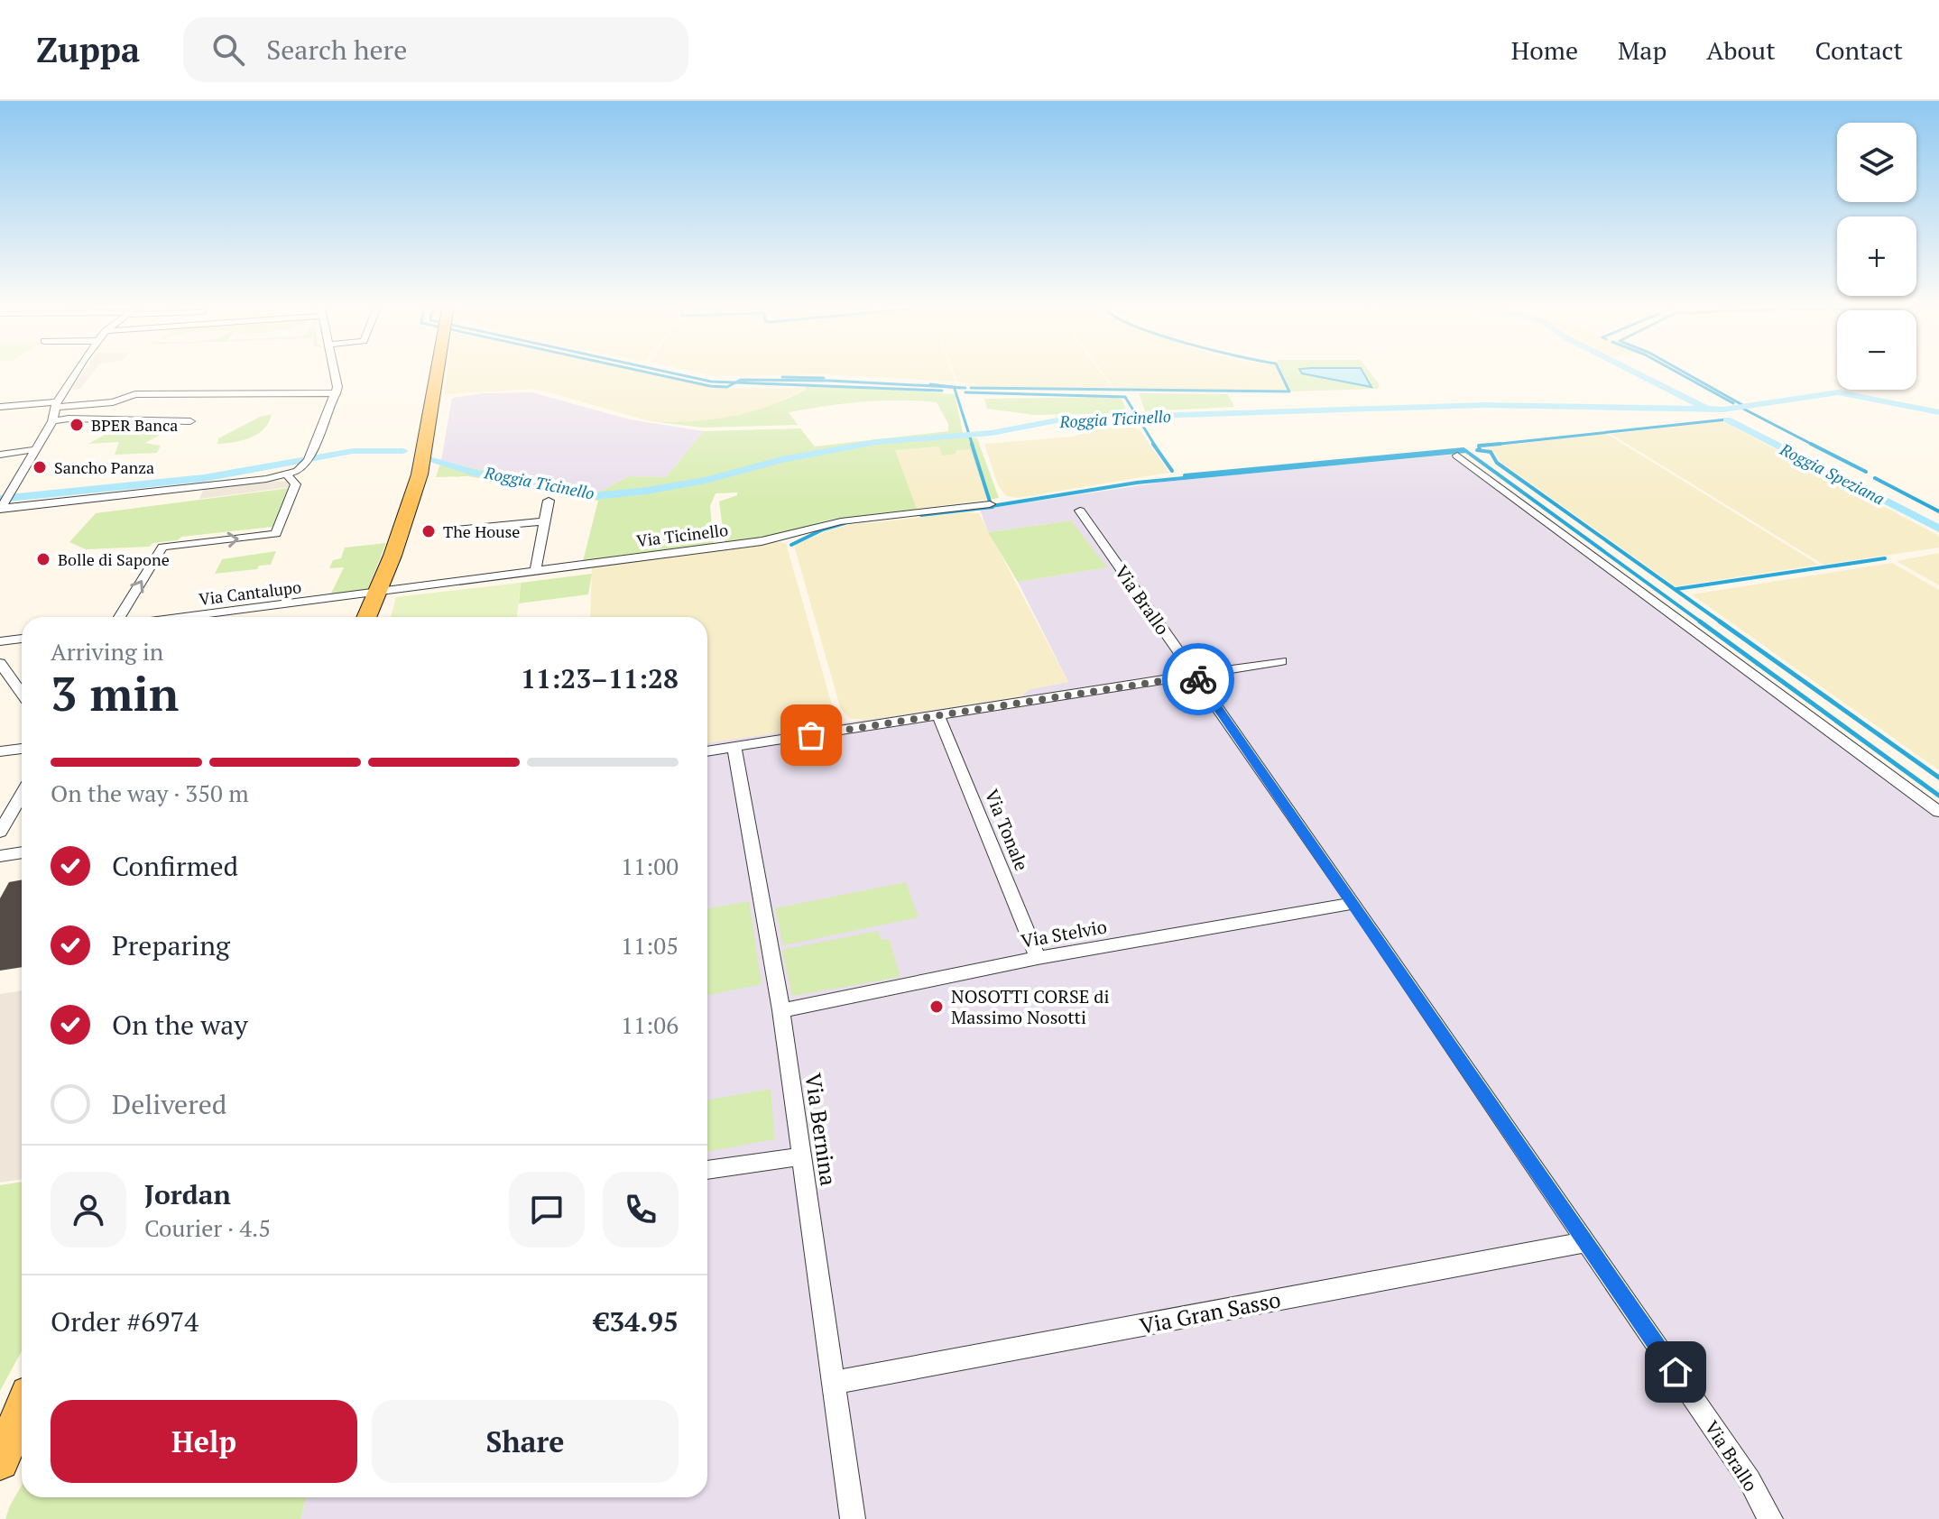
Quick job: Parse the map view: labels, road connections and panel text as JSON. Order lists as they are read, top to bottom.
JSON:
{
  "streets": {
    "street": [
      "Via Ticinello",
      "Via Cantalupo",
      "Via Brallo",
      "Via Tonale",
      "Via Stelvio",
      "Via Bernina",
      "Via Gran Sasso"
    ]
  },
  "crossings": [
    ["Via Ticinello", "Via Cantalupo"],
    ["Via Brallo", "Via Stelvio"],
    ["Via Brallo", "Via Gran Sasso"],
    ["Via Tonale", "Via Stelvio"],
    ["Via Stelvio", "Via Bernina"],
    ["Via Bernina", "Via Gran Sasso"]
  ],
  "water": ["Roggia Ticinello", "Roggia Speziana"],
  "places": [
    "BPER Banca",
    "Sancho Panza",
    "The House",
    "Bolle di Sapone",
    "NOSOTTI CORSE di Massimo Nosotti"
  ],
  "page": {
    "header": "Zuppa",
    "search": "Search here",
    "nav": [
      "Home",
      "Map",
      "About",
      "Contact"
    ],
    "map_buttons": ["+", "−"],
    "heading": ["3 min", "Arriving in", "11:23–11:28"],
    "panel": [
      "Jordan",
      "Courier · 4.5",
      "Order #6974",
      "€34.95"
    ],
    "bar": "On the way · 350 m",
    "list": [
      ["Confirmed", "11:00"],
      ["Preparing", "11:05"],
      ["On the way", "11:06"],
      "Delivered"
    ],
    "buttons": ["Help", "Share"]
  }
}
